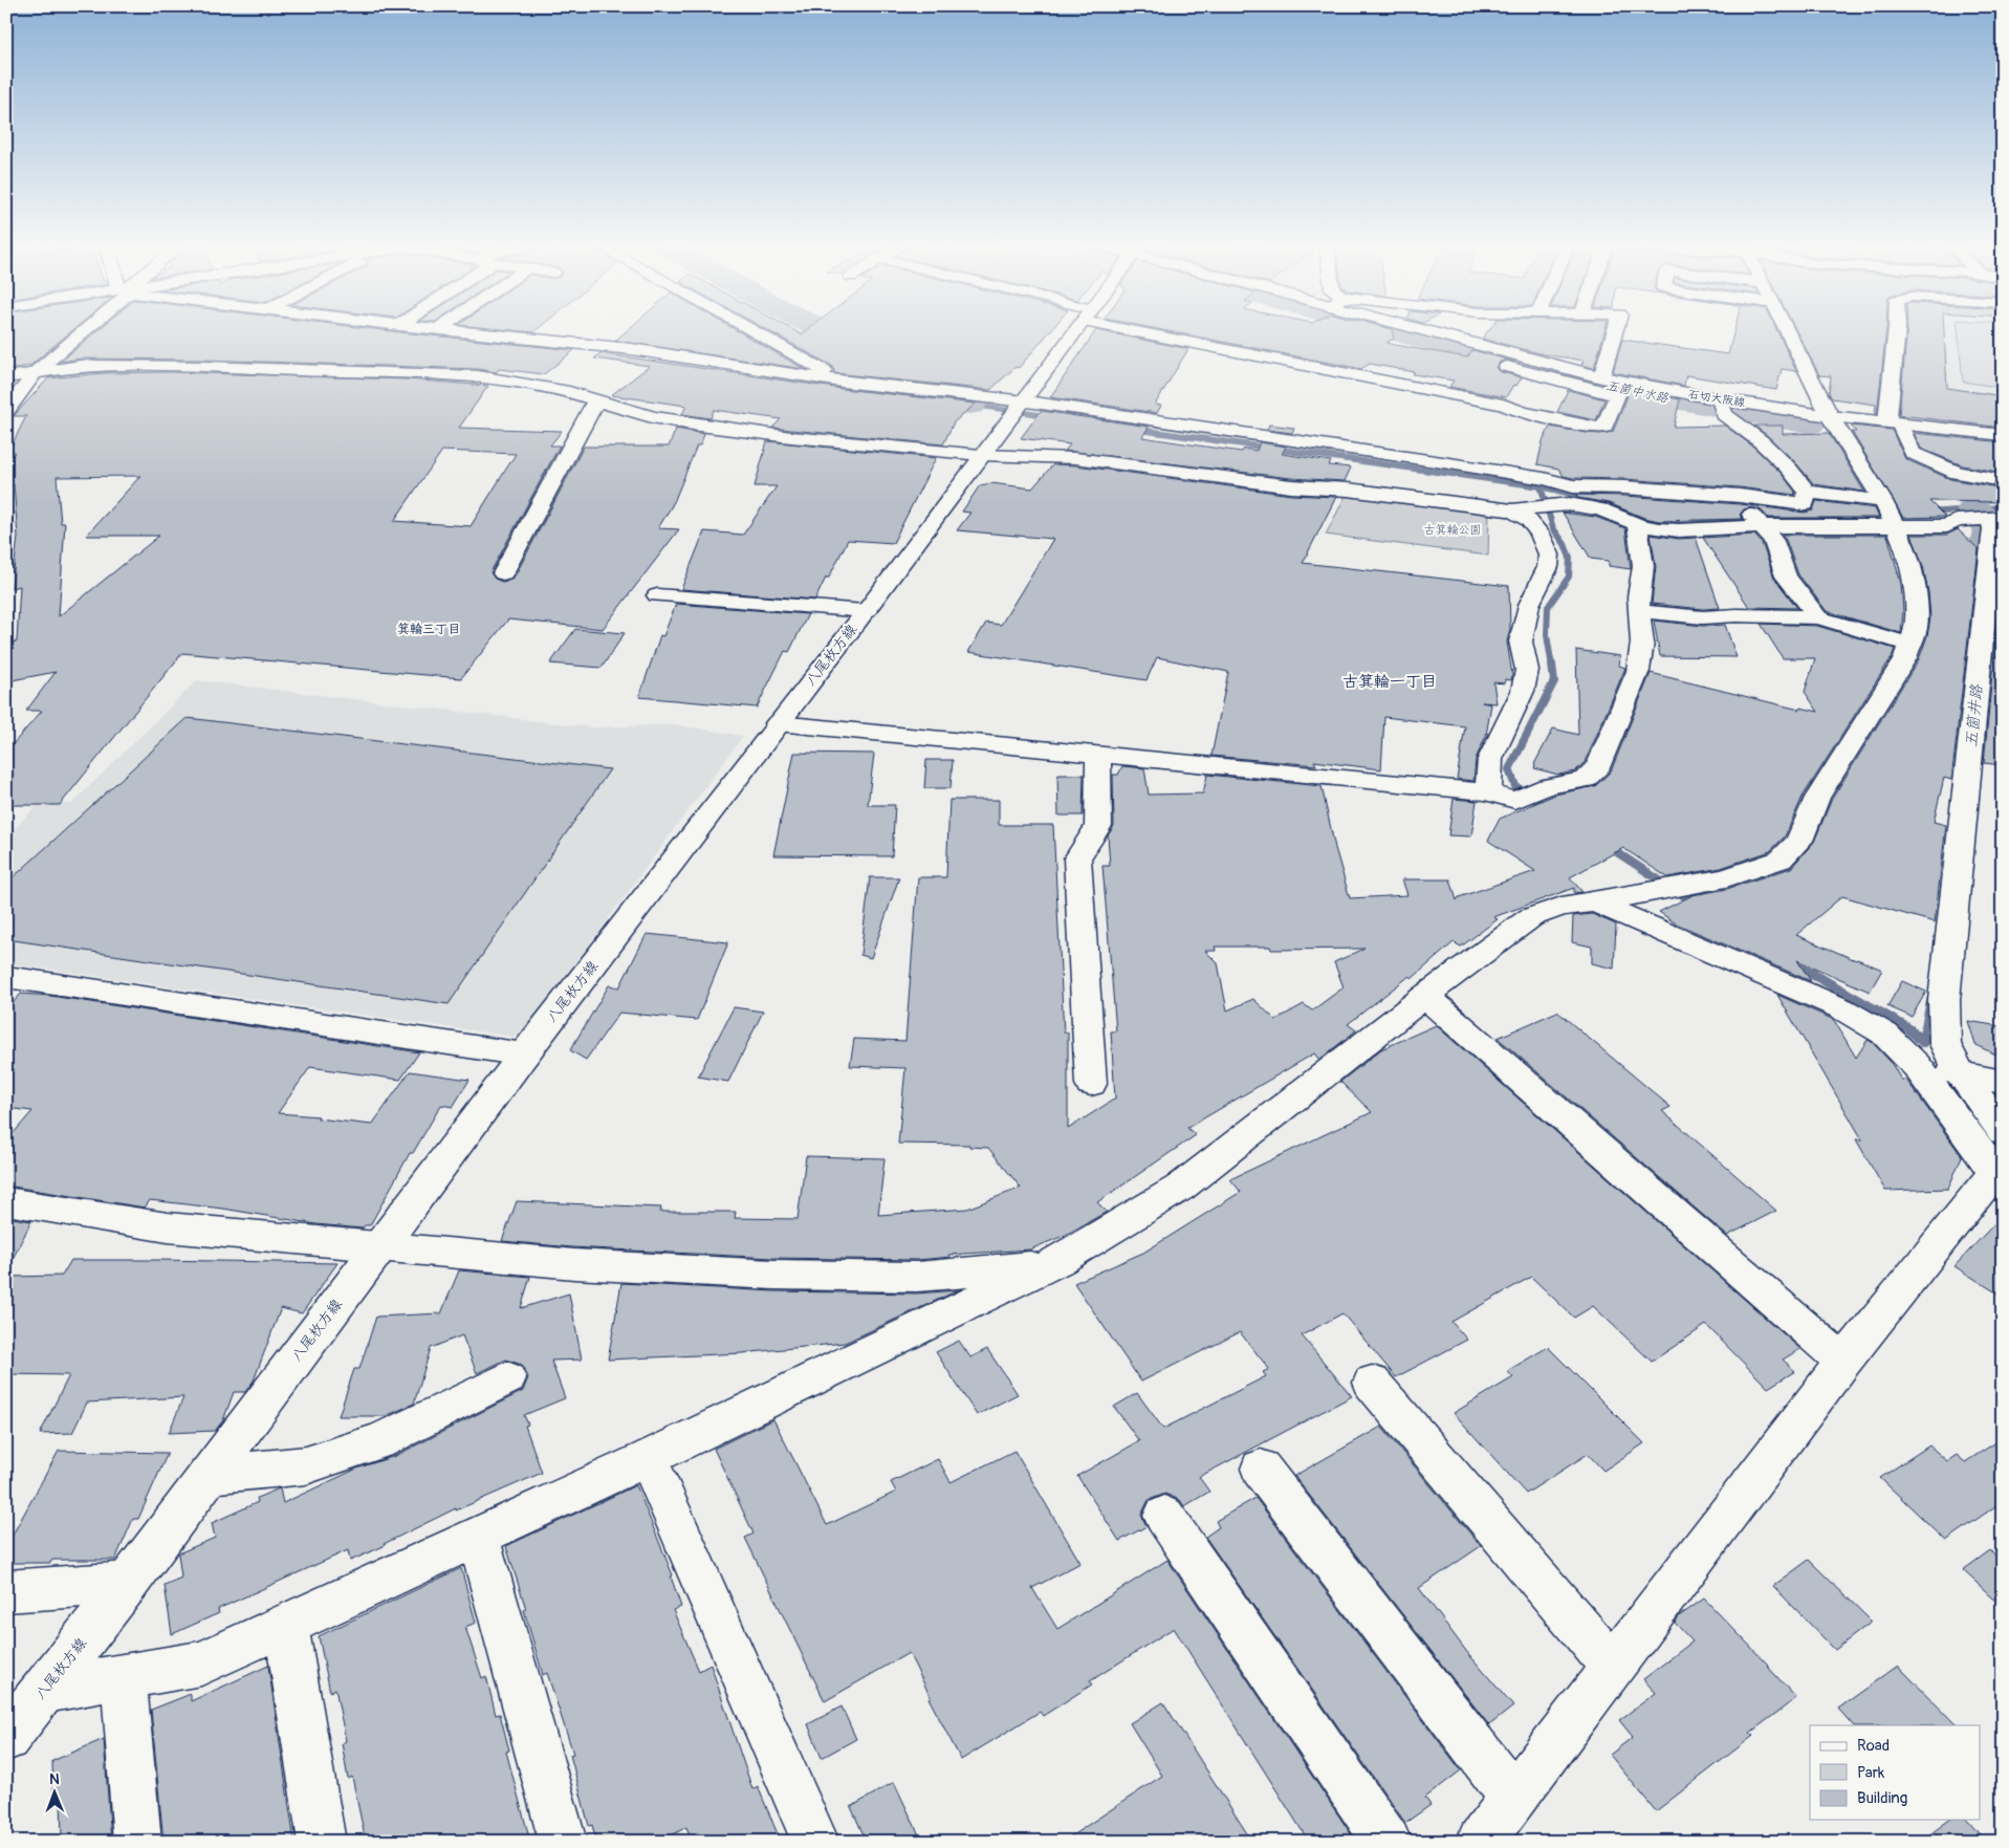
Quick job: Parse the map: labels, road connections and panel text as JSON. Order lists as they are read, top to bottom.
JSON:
{
  "streets": {
    "street": ["石切大阪線", "八尾枚方線"]
  },
  "districts": ["箕輪三丁目", "古箕輪一丁目"],
  "water": ["五箇中水路", "五箇井路"],
  "parks": ["古箕輪公園"],
  "legend": ["Road", "Park", "Building"],
  "north": "top"
}
